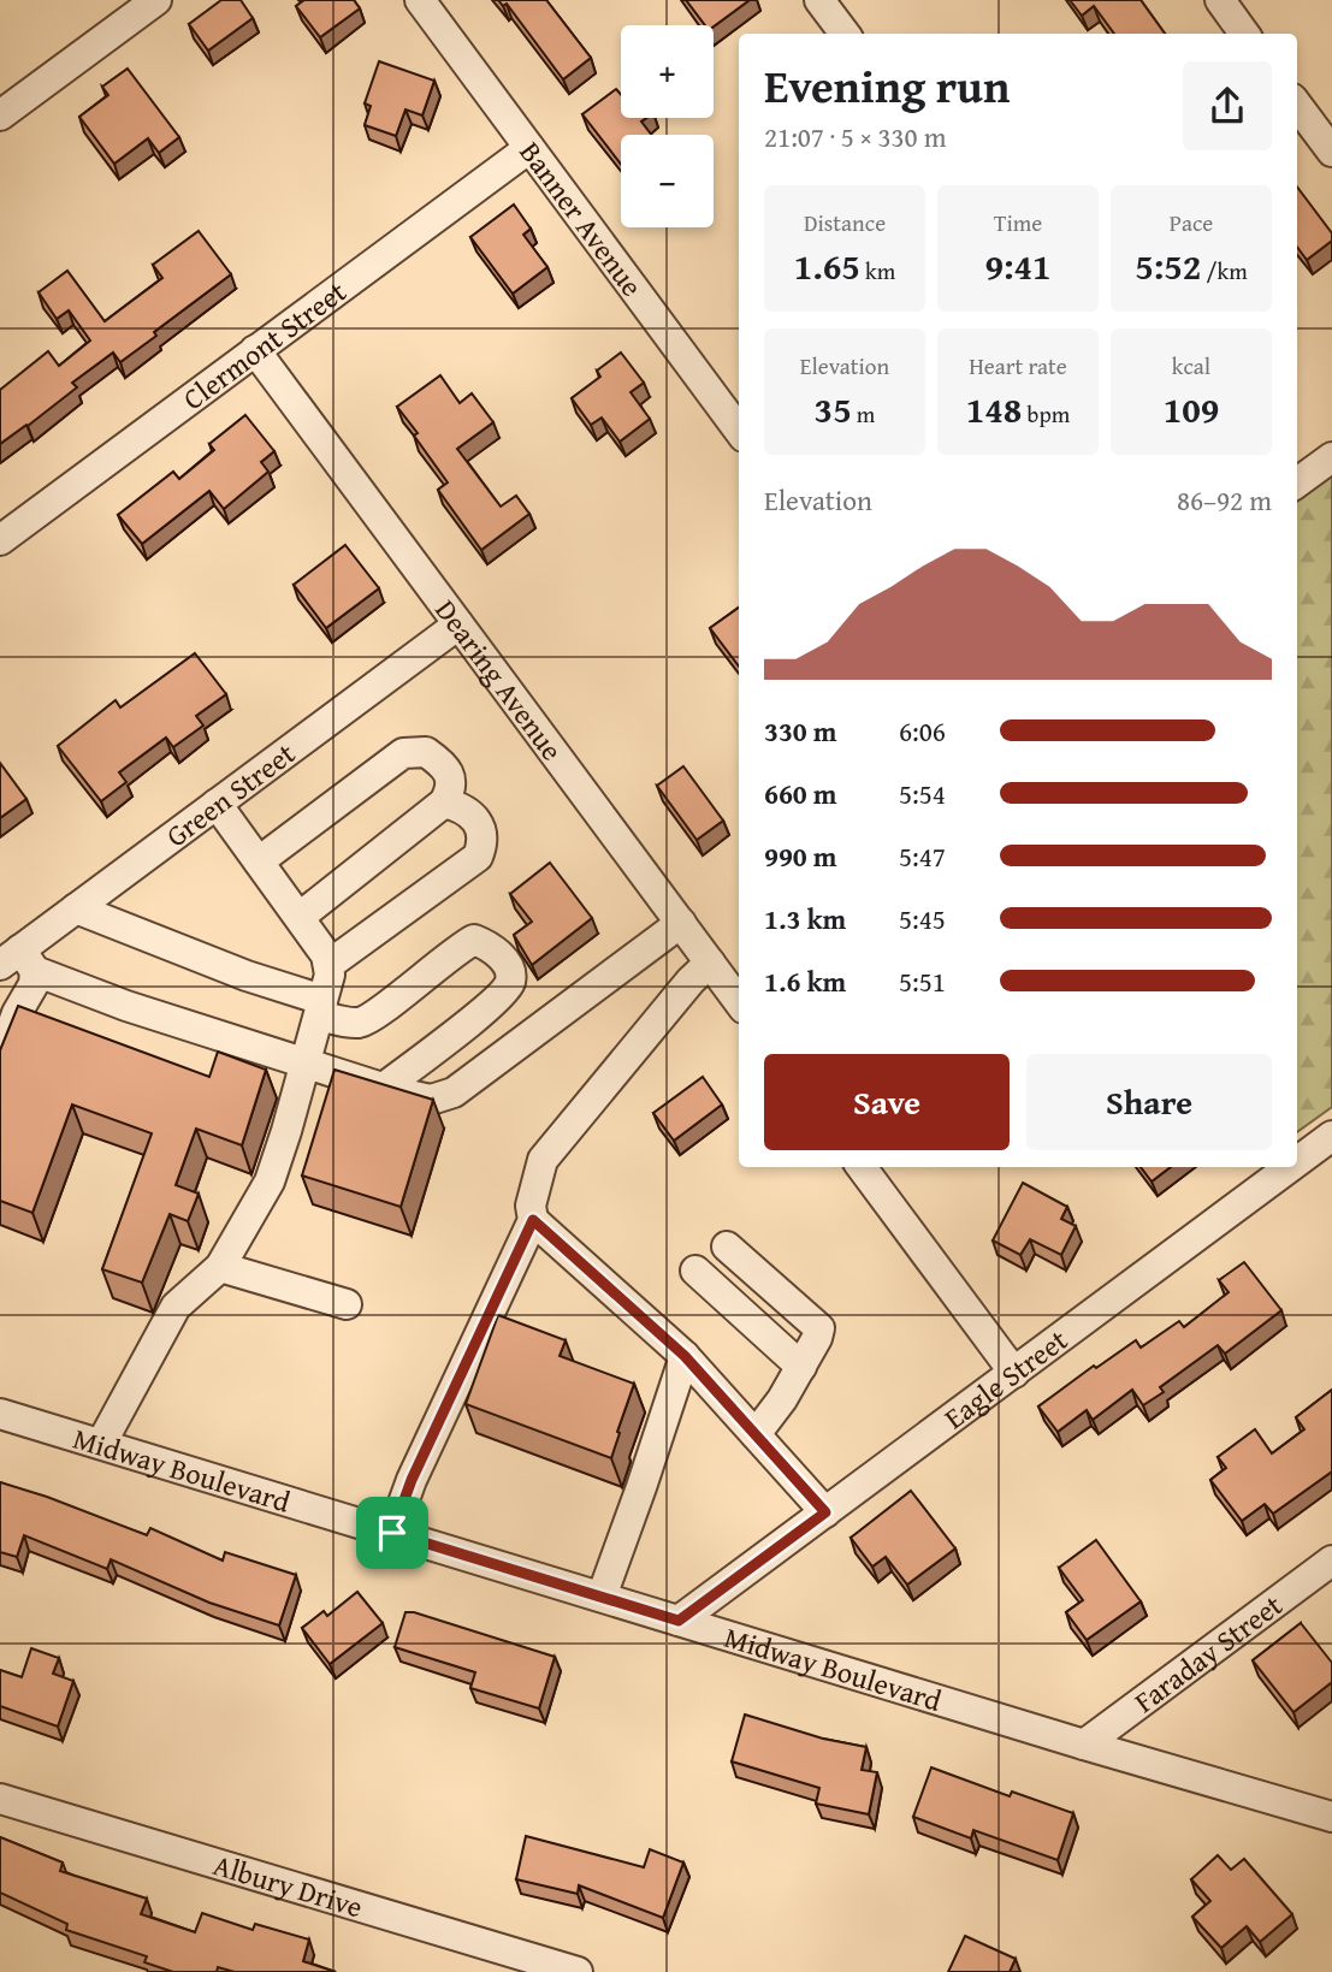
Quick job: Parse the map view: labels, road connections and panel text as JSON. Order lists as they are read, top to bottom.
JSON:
{
  "streets": {
    "street": [
      "Banner Avenue",
      "Clermont Street",
      "Dearing Avenue",
      "Green Street",
      "Eagle Street",
      "Midway Boulevard",
      "Faraday Street",
      "Albury Drive"
    ]
  },
  "crossings": [
    ["Banner Avenue", "Clermont Street"],
    ["Clermont Street", "Dearing Avenue"],
    ["Dearing Avenue", "Green Street"],
    ["Eagle Street", "Midway Boulevard"],
    ["Midway Boulevard", "Faraday Street"]
  ],
  "page": {
    "map_buttons": ["+", "−"],
    "heading": ["Evening run", "21:07 · 5 × 330 m"],
    "stats": [
      ["Distance", "1.65 km"],
      ["Time", "9:41"],
      ["Pace", "5:52 /km"],
      ["Elevation", "35 m"],
      ["Heart rate", "148 bpm"],
      ["kcal", "109"]
    ],
    "chart": ["Elevation", "86–92 m"],
    "list": [
      {
        "name": "330 m",
        "note": "6:06"
      },
      {
        "name": "660 m",
        "note": "5:54"
      },
      {
        "name": "990 m",
        "note": "5:47"
      },
      {
        "name": "1.3 km",
        "note": "5:45"
      },
      {
        "name": "1.6 km",
        "note": "5:51"
      }
    ],
    "buttons": ["Save", "Share"]
  }
}
